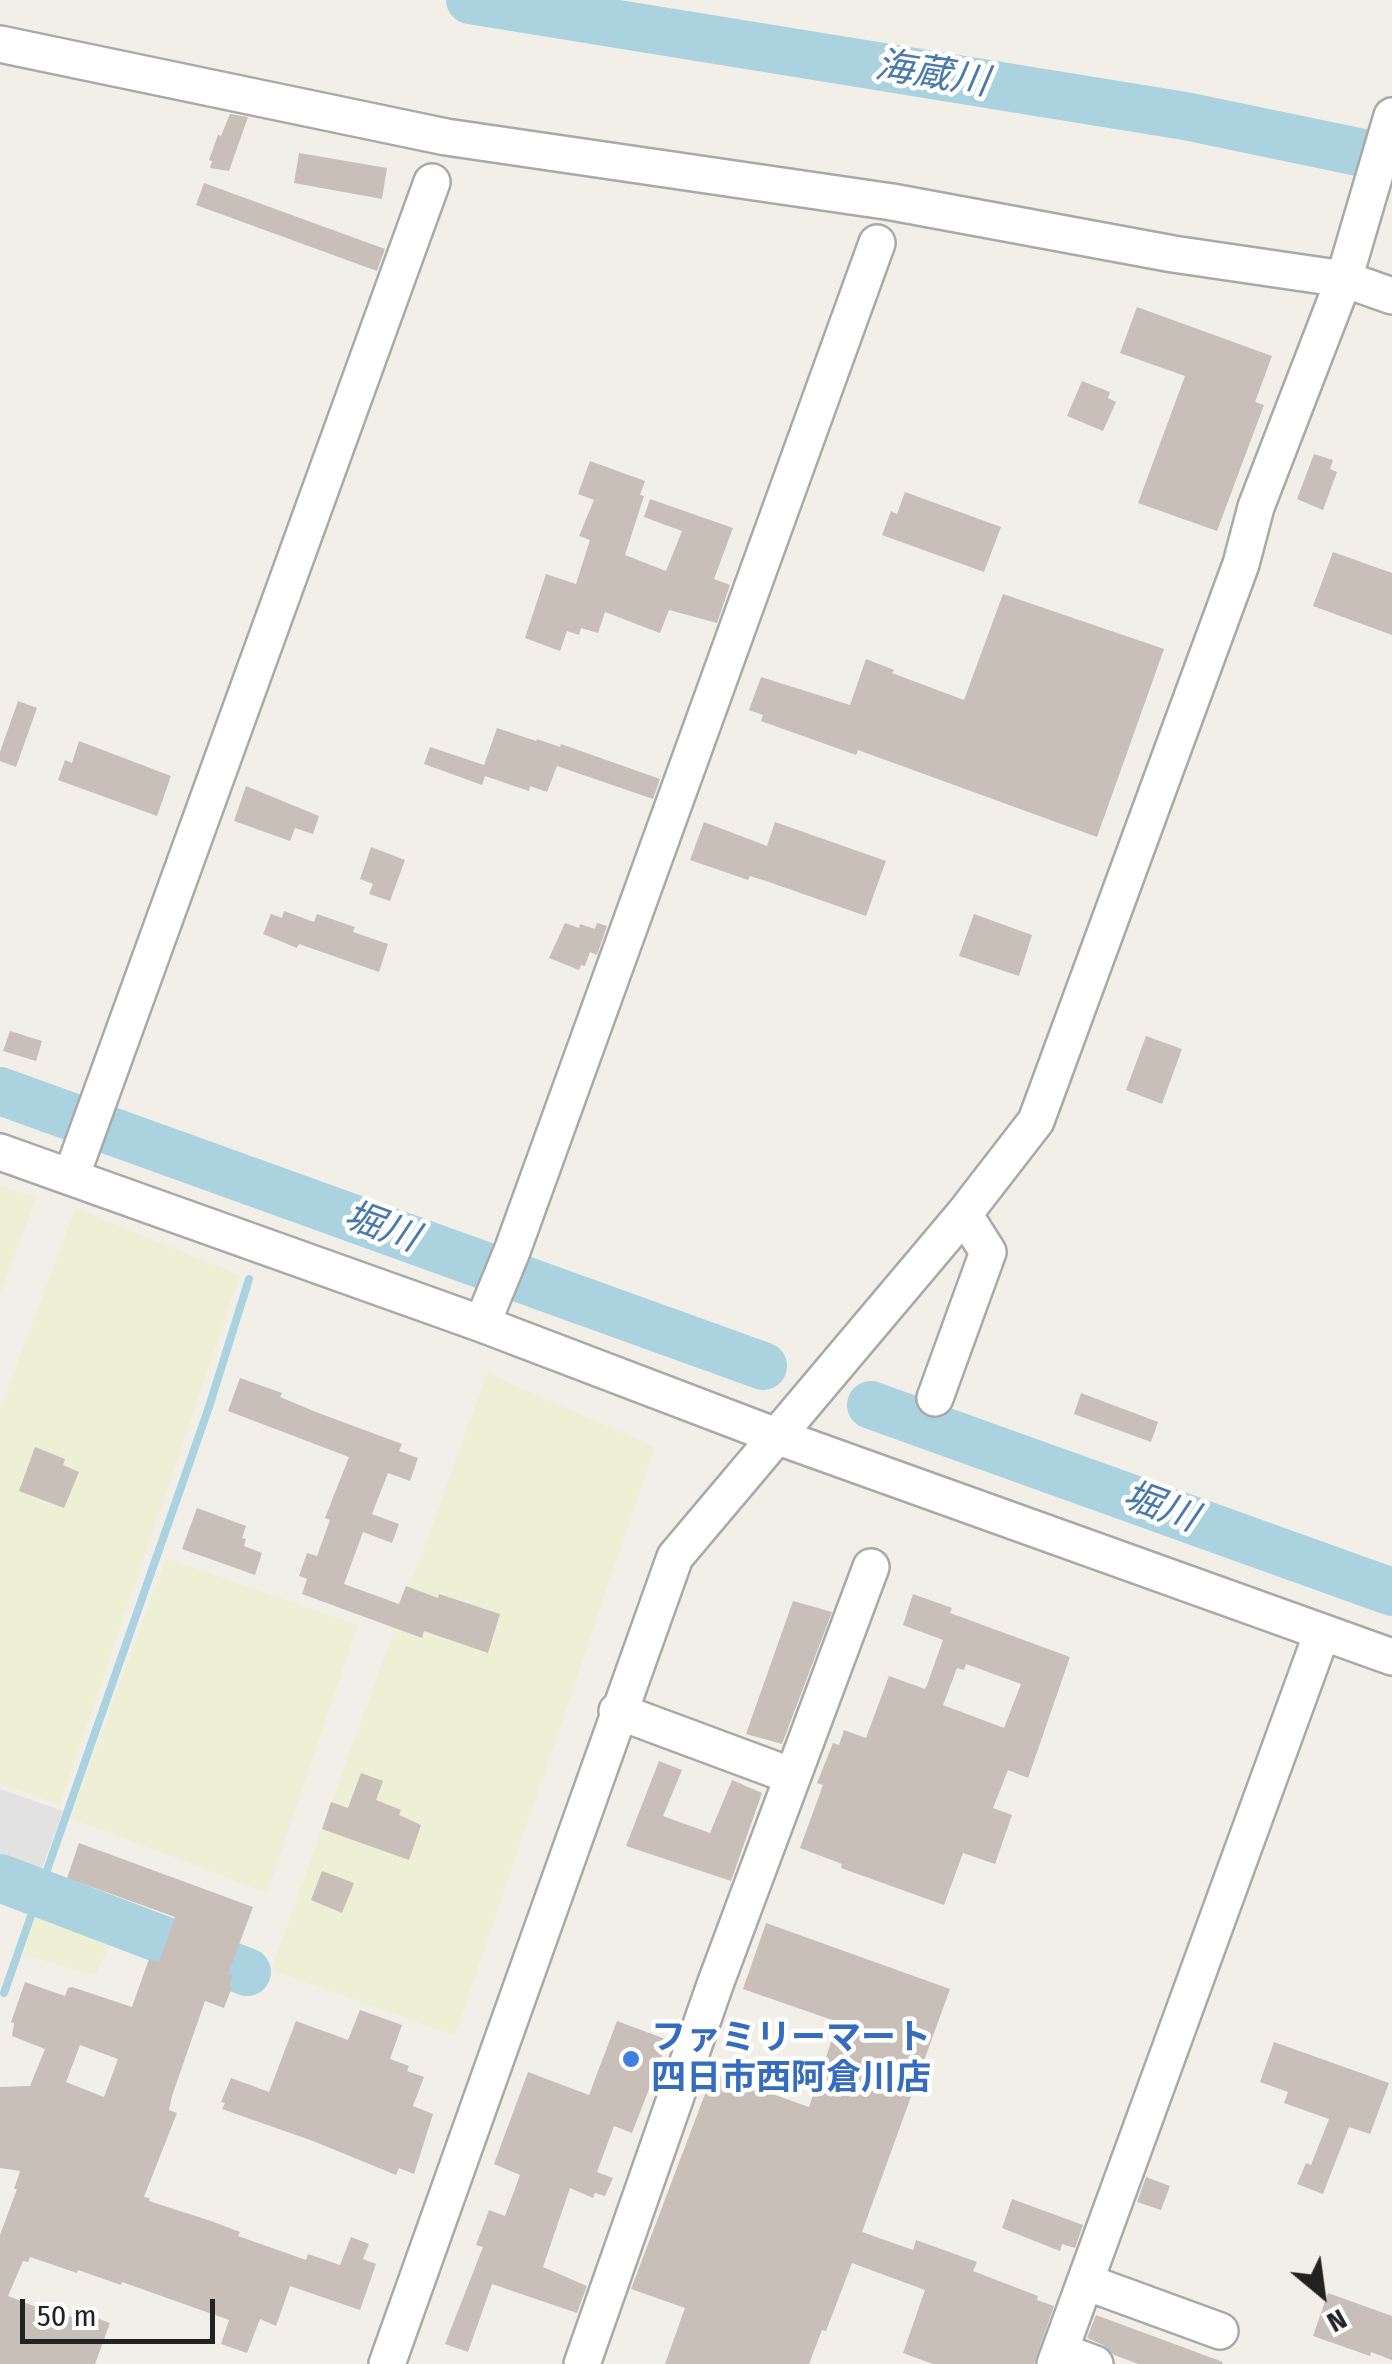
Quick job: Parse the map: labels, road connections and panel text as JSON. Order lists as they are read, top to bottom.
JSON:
{
  "water": ["海蔵川", "堀川"],
  "places": ["ファミリーマート 四日市西阿倉川店"],
  "scale_bar": "50 m",
  "north": "bottom right"
}
